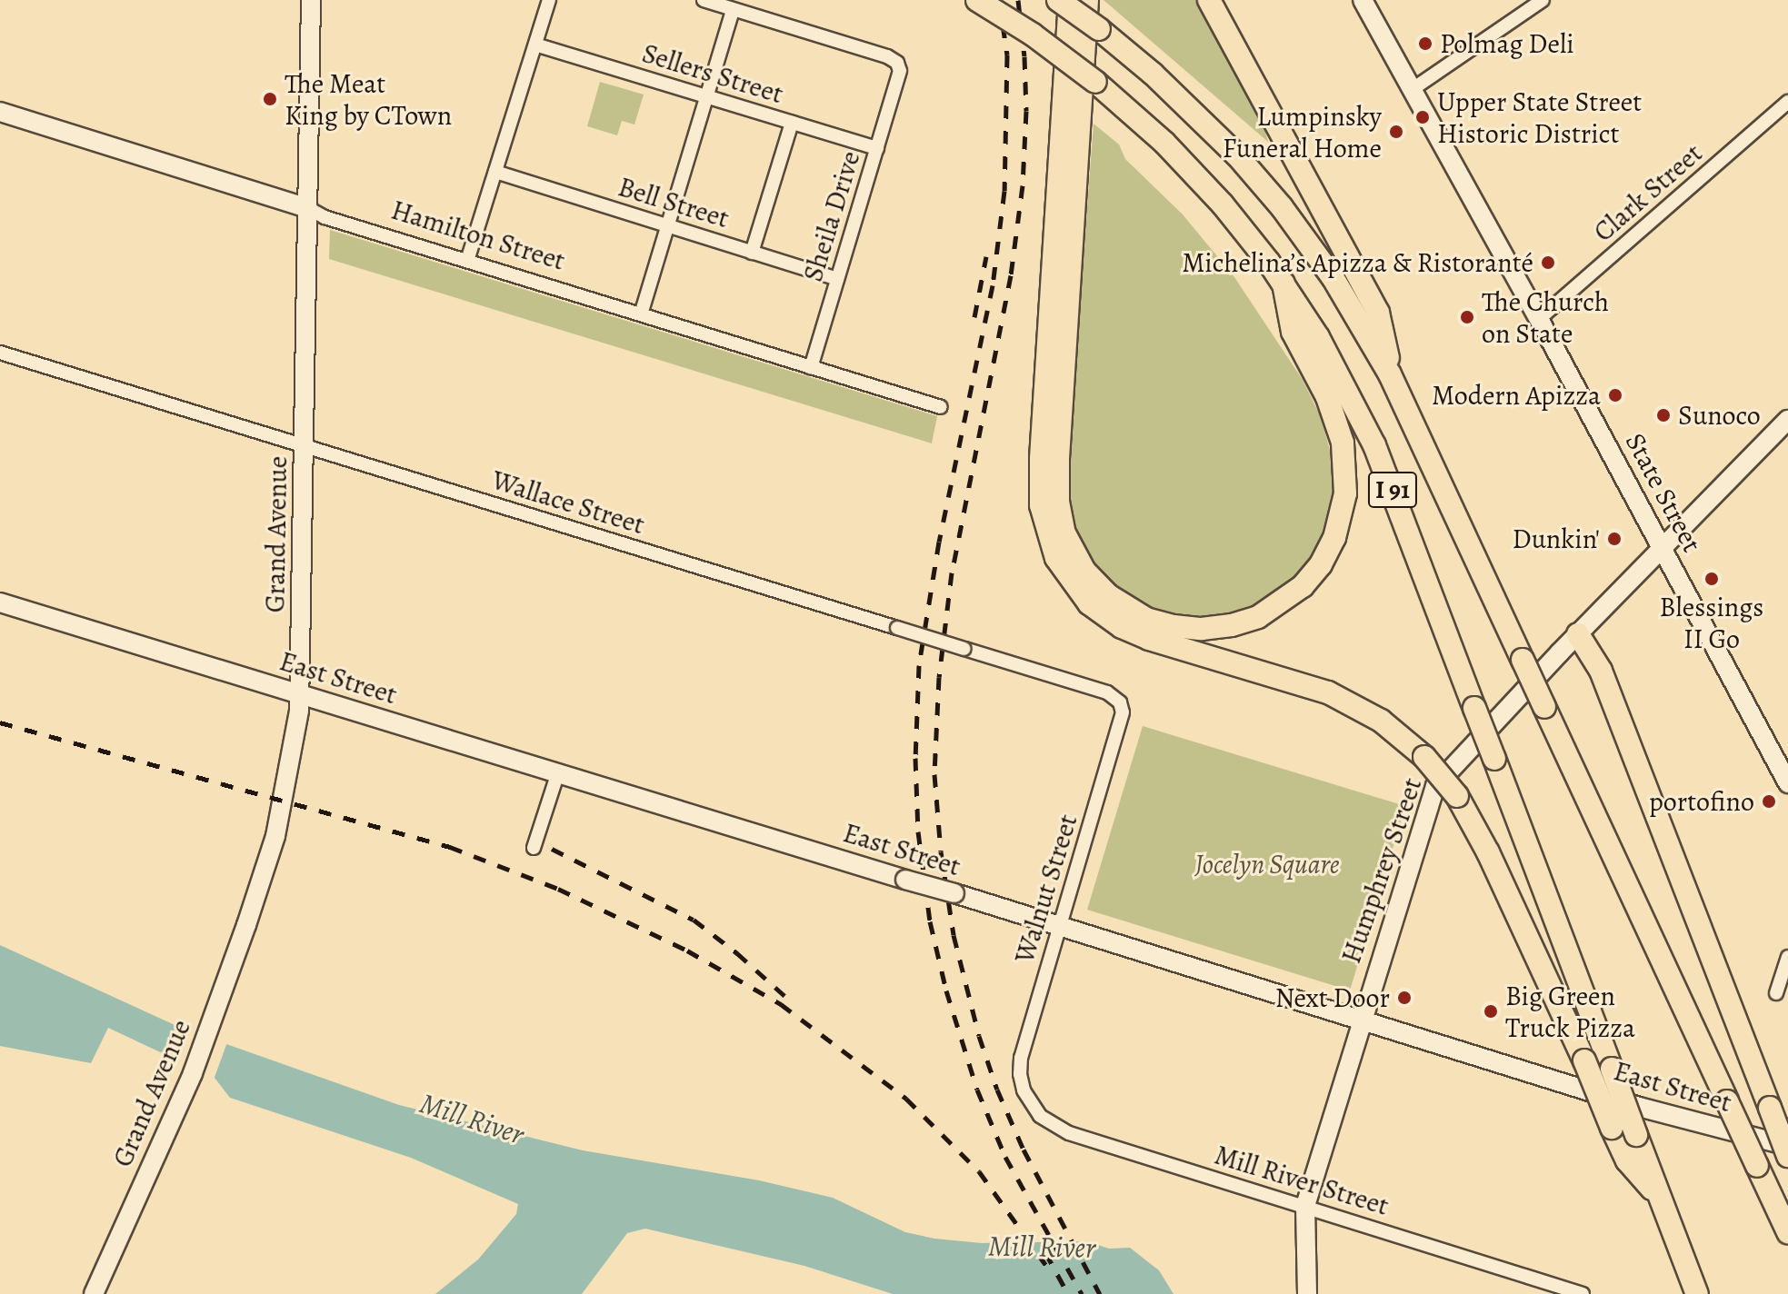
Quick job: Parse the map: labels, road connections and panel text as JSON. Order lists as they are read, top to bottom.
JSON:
{
  "streets": {
    "highway": ["I 91"],
    "main road": [
      "Hamilton Street",
      "State Street",
      "Grand Avenue",
      "East Street",
      "Humphrey Street"
    ],
    "street": [
      "Sellers Street",
      "Clark Street",
      "Bell Street",
      "Sheila Drive",
      "Wallace Street",
      "Walnut Street",
      "Mill River Street"
    ]
  },
  "crossings": [
    ["Sellers Street", "Sheila Drive"],
    ["Clark Street", "State Street"],
    ["Bell Street", "Sheila Drive"],
    ["Sheila Drive", "Hamilton Street"],
    ["Hamilton Street", "Grand Avenue"],
    ["State Street", "Humphrey Street"],
    ["Wallace Street", "Grand Avenue"],
    ["Wallace Street", "Walnut Street"],
    ["Grand Avenue", "East Street"],
    ["East Street", "Humphrey Street"],
    ["East Street", "Walnut Street"],
    ["Humphrey Street", "Mill River Street"],
    ["Walnut Street", "Mill River Street"]
  ],
  "water": ["Mill River"],
  "parks": ["Jocelyn Square"],
  "places": [
    "Polmag Deli",
    "The Meat King by CTown",
    "Upper State Street Historic District",
    "Lumpinsky Funeral Home",
    "Michelina’s Apizza & Ristoranté",
    "The Church on State",
    "Modern Apizza",
    "Sunoco",
    "Dunkin'",
    "Blessings II Go",
    "portofino",
    "Next Door",
    "Big Green Truck Pizza"
  ]
}
